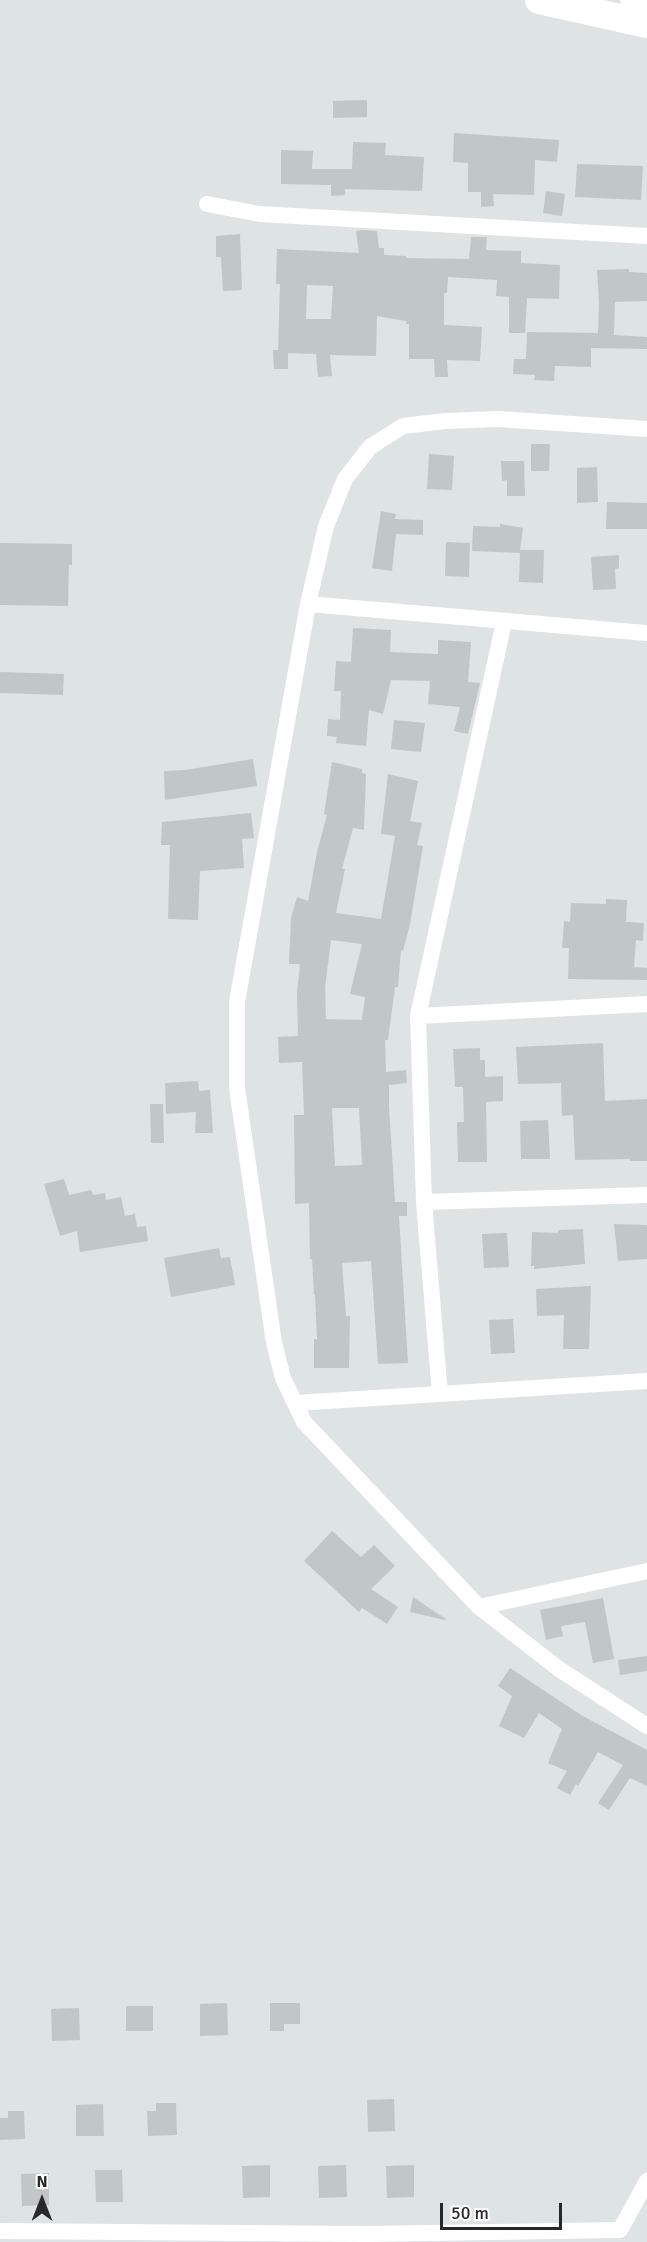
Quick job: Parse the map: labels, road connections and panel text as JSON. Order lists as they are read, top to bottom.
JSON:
{
  "scale_bar": "50 m",
  "north": "top"
}
